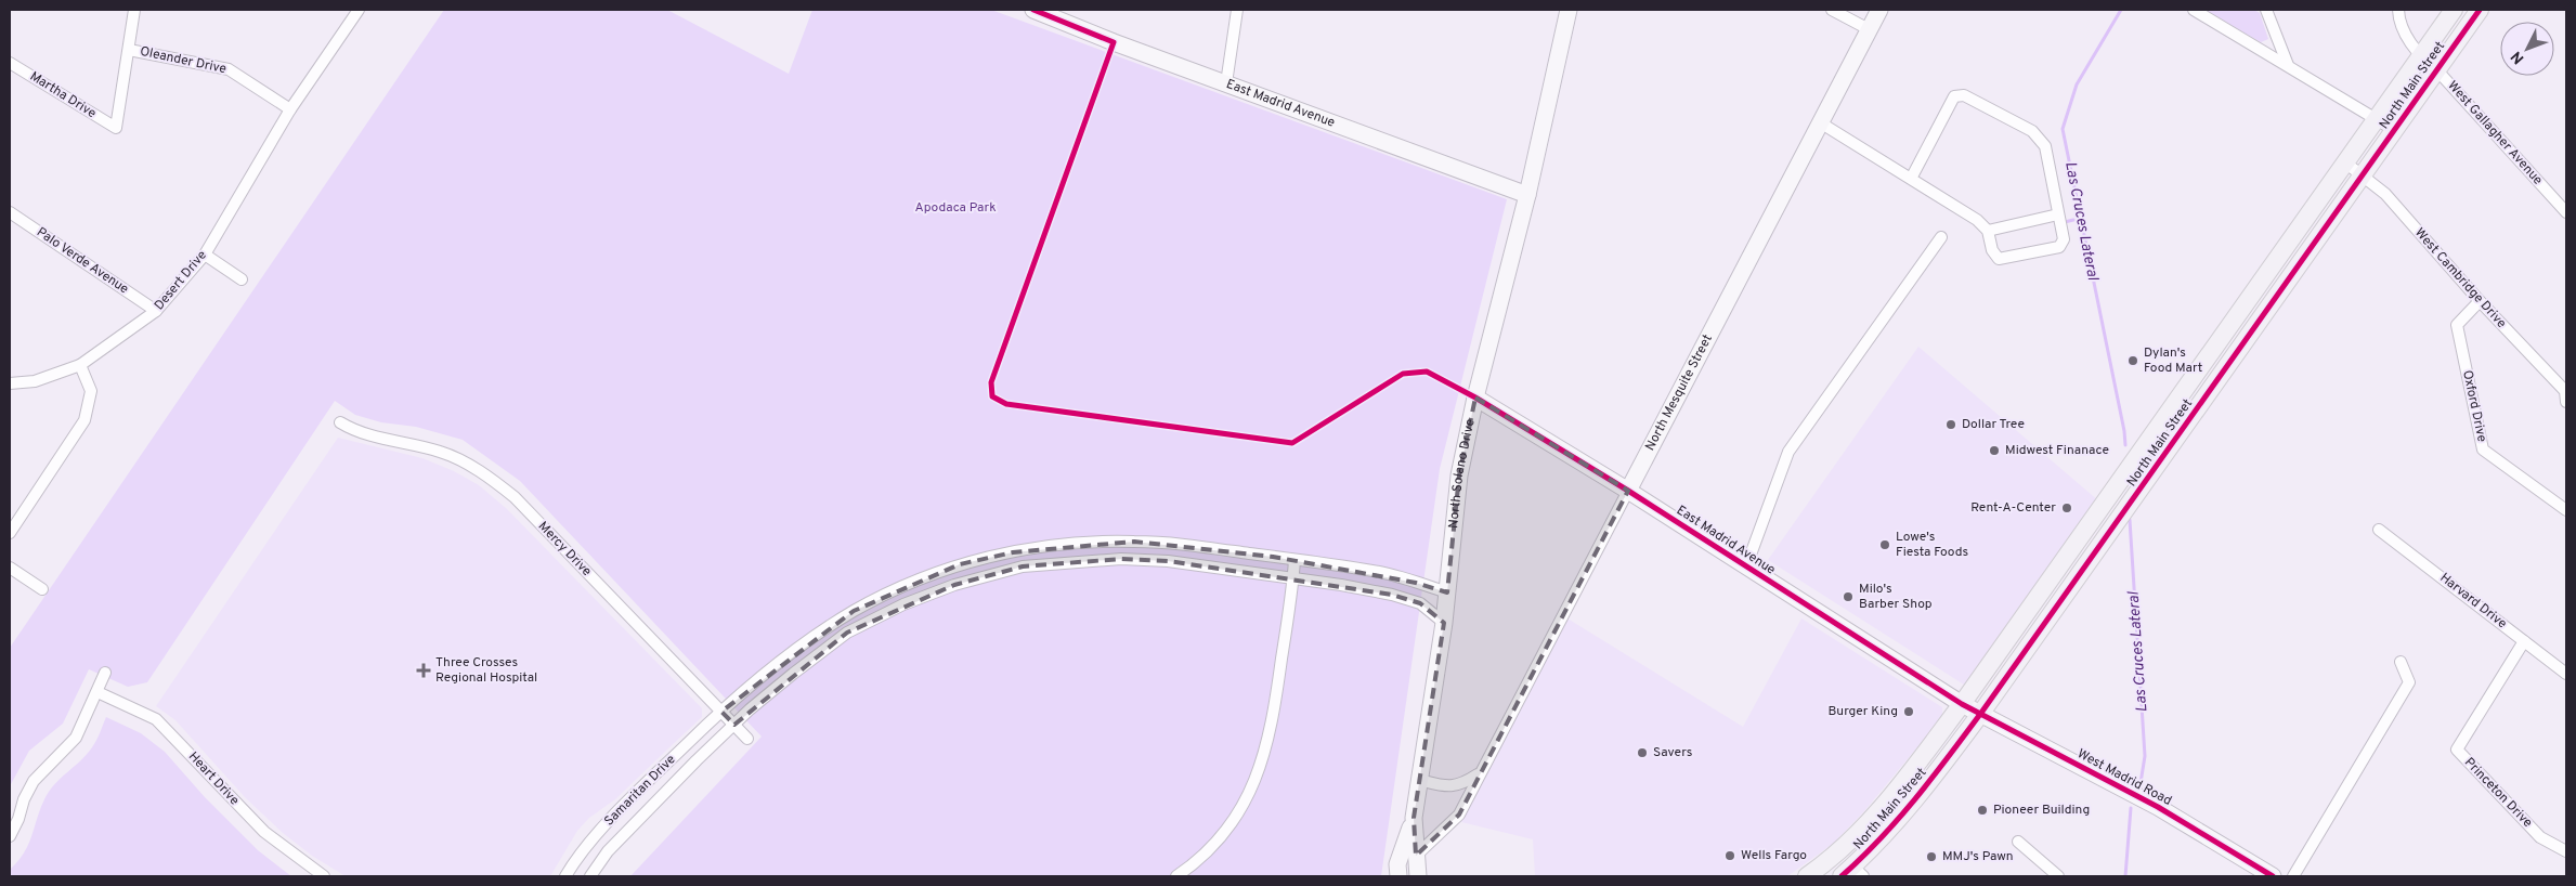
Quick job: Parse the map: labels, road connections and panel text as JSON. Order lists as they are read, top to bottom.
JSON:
{
  "streets": {
    "main road": ["North Main Street"],
    "street": [
      "Oleander Drive",
      "Martha Drive",
      "East Madrid Avenue",
      "West Gallagher Avenue",
      "Palo Verde Avenue",
      "West Cambridge Drive",
      "Desert Drive",
      "North Mesquite Street",
      "Oxford Drive",
      "North Solano Drive",
      "Mercy Drive",
      "Harvard Drive",
      "West Madrid Road",
      "Heart Drive",
      "Samaritan Drive",
      "Princeton Drive"
    ]
  },
  "crossings": [
    ["Oleander Drive", "Martha Drive"],
    ["Oleander Drive", "Desert Drive"],
    ["North Main Street", "East Madrid Avenue"],
    ["North Main Street", "West Gallagher Avenue"],
    ["North Main Street", "West Cambridge Drive"],
    ["North Main Street", "West Madrid Road"],
    ["East Madrid Avenue", "North Mesquite Street"],
    ["East Madrid Avenue", "North Solano Drive"],
    ["East Madrid Avenue", "West Madrid Road"],
    ["Palo Verde Avenue", "Desert Drive"],
    ["West Cambridge Drive", "Oxford Drive"],
    ["North Mesquite Street", "North Solano Drive"],
    ["North Solano Drive", "Samaritan Drive"],
    ["Mercy Drive", "Samaritan Drive"],
    ["Harvard Drive", "Princeton Drive"]
  ],
  "water": ["Las Cruces Lateral"],
  "parks": ["Apodaca Park"],
  "places": {
    "other": [
      "Dylan's Food Mart",
      "Dollar Tree",
      "Midwest Finanace",
      "Rent-A-Center",
      "Lowe's Fiesta Foods",
      "Milo's Barber Shop",
      "Burger King",
      "Savers",
      "Pioneer Building",
      "Wells Fargo",
      "MMJ's Pawn"
    ],
    "health": ["Three Crosses Regional Hospital"]
  },
  "north": "bottom left"
}
